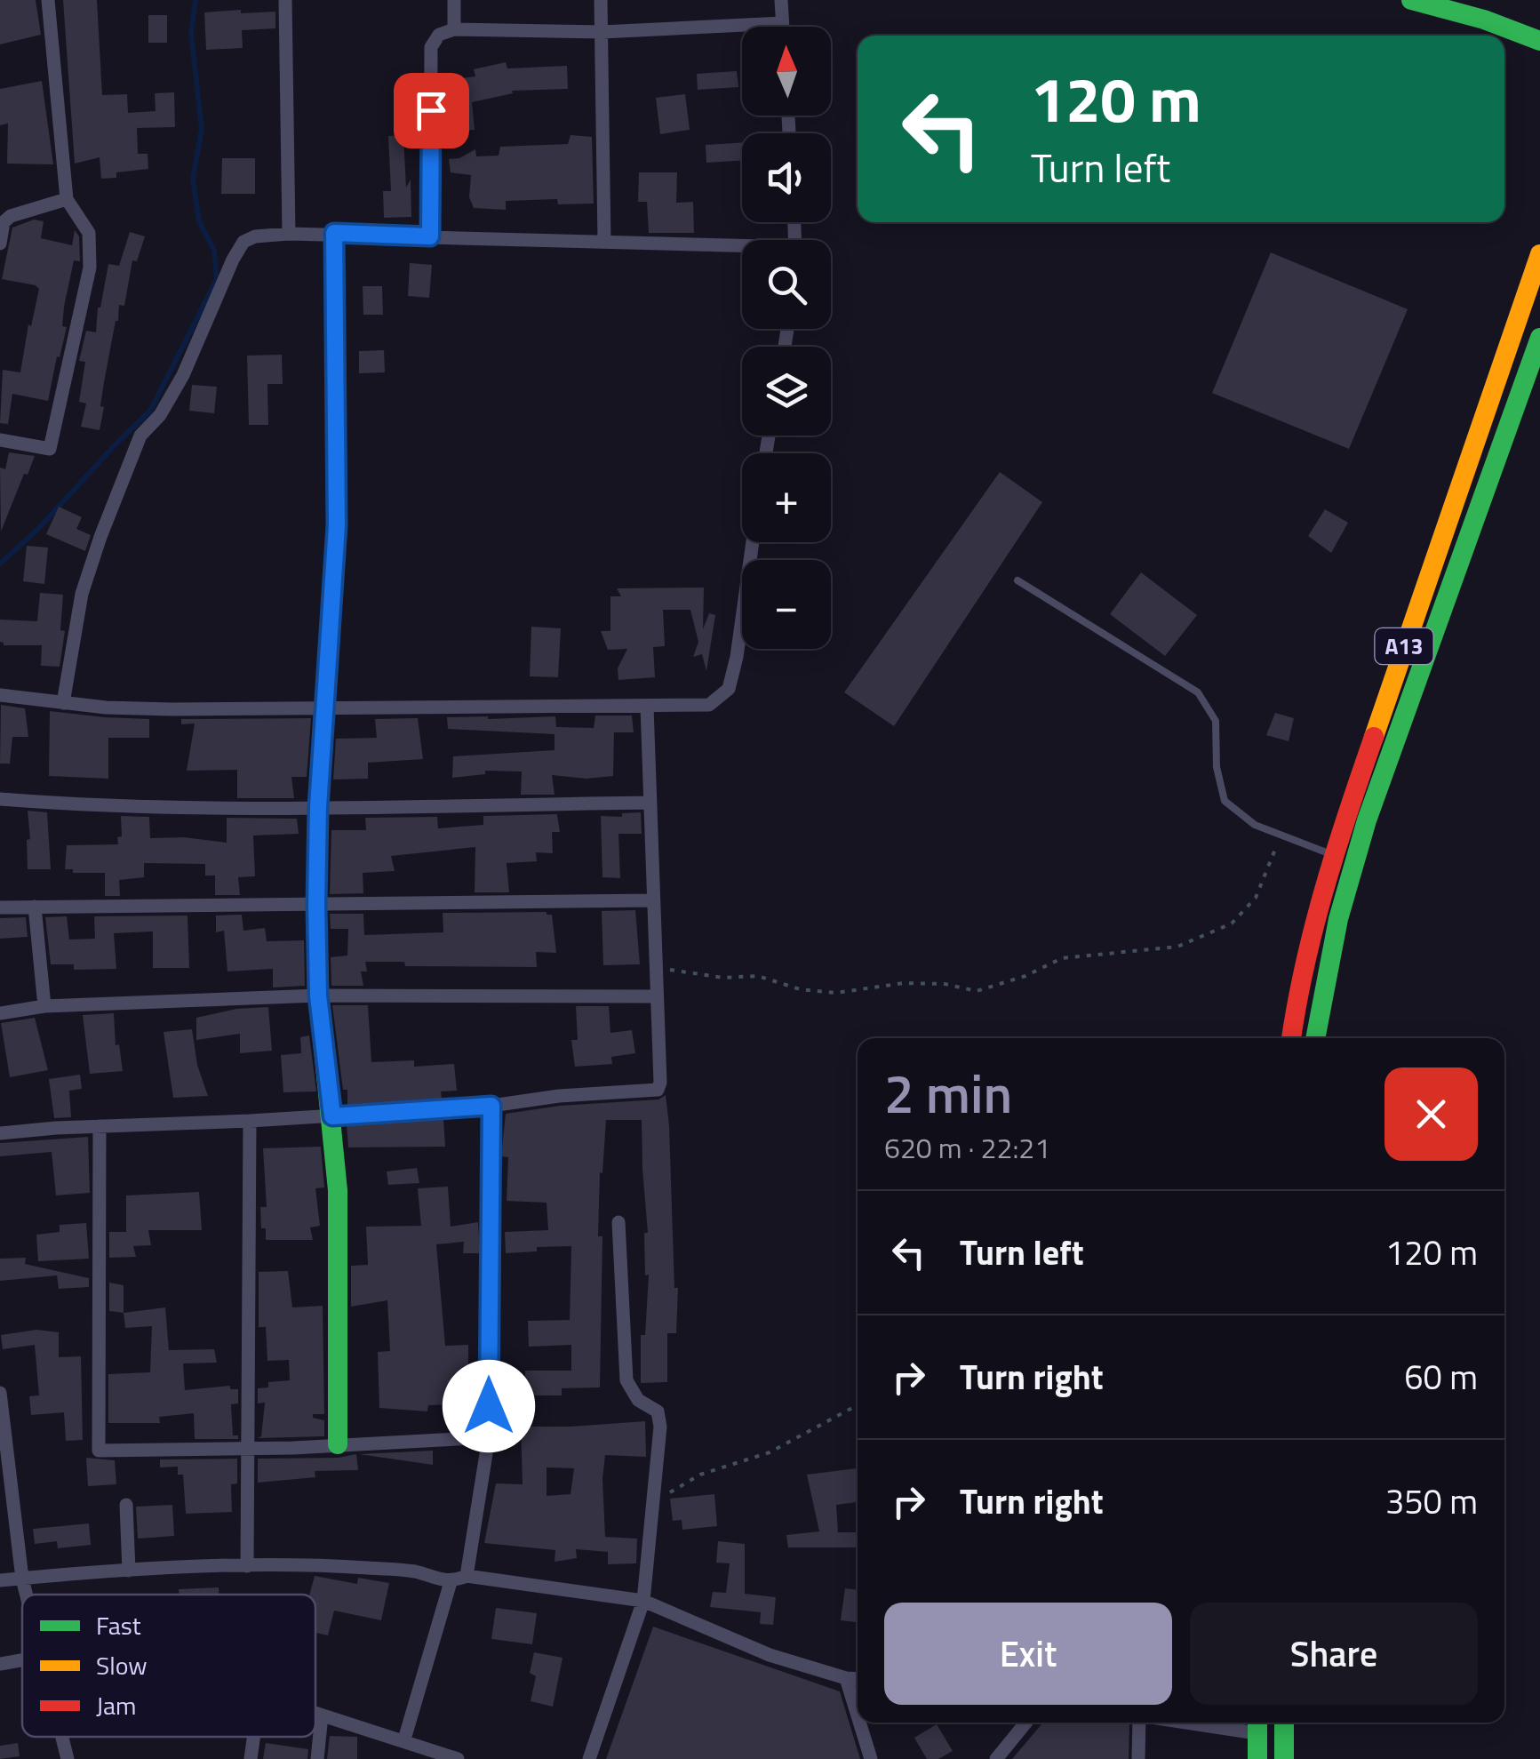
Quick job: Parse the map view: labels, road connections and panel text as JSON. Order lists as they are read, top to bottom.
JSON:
{
  "streets": {
    "main road": ["A13"]
  },
  "legend": ["Fast", "Slow", "Jam"],
  "north": "top",
  "page": {
    "map_buttons": ["+", "−"],
    "turn": ["120 m", "Turn left"],
    "heading": ["2 min", "620 m · 22:21"],
    "list": [
      {
        "name": "Turn left",
        "value": "120 m"
      },
      {
        "name": "Turn right",
        "value": "60 m"
      },
      {
        "name": "Turn right",
        "value": "350 m"
      }
    ],
    "buttons": ["Exit", "Share"]
  }
}
